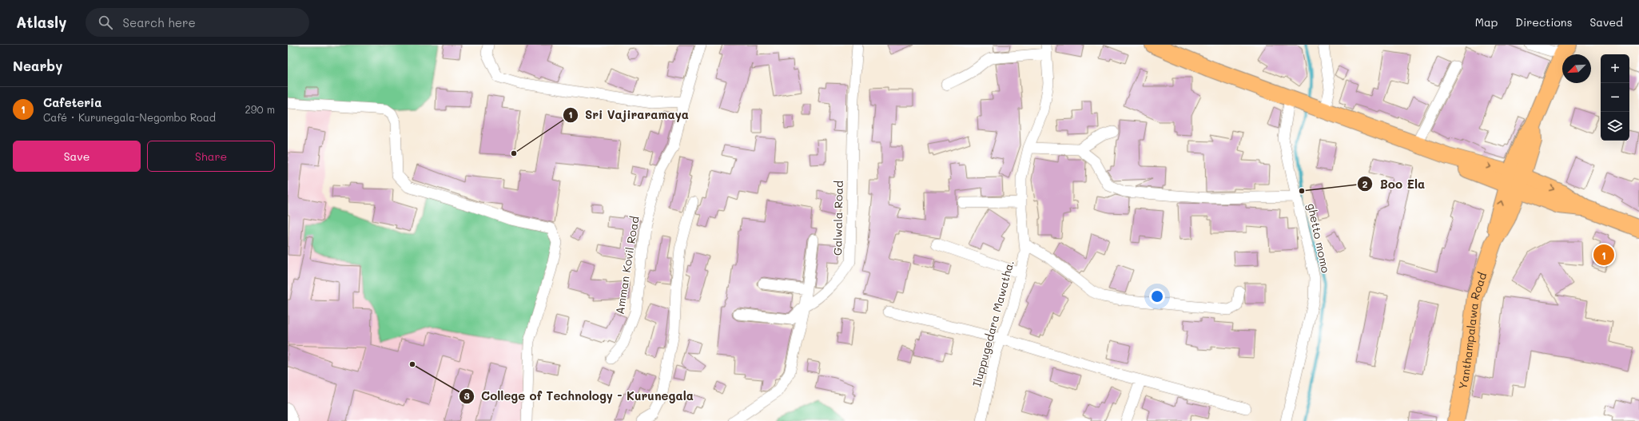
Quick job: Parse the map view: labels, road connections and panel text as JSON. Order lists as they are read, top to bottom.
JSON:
{
  "streets": {
    "main road": ["Yanthampalawa Road"],
    "street": [
      "Galwala Road",
      "ghetto momo",
      "Amman Kovil Road",
      "Iluppugedara Mawatha."
    ]
  },
  "places": ["Sri Vajiraramaya", "Boo Ela", "College of Technology - Kurunegala"],
  "north": "bottom left",
  "page": {
    "header": "Atlasly",
    "search": "Search here",
    "nav": ["Map", "Directions", "Saved"],
    "heading": "Nearby",
    "map_buttons": ["+", "−"],
    "list": [
      {
        "mark": "1",
        "name": "Cafeteria",
        "note": "Café · Kurunegala-Negombo Road",
        "value": "290 m"
      }
    ],
    "buttons": ["Save", "Share"],
    "pins": "1"
  }
}
